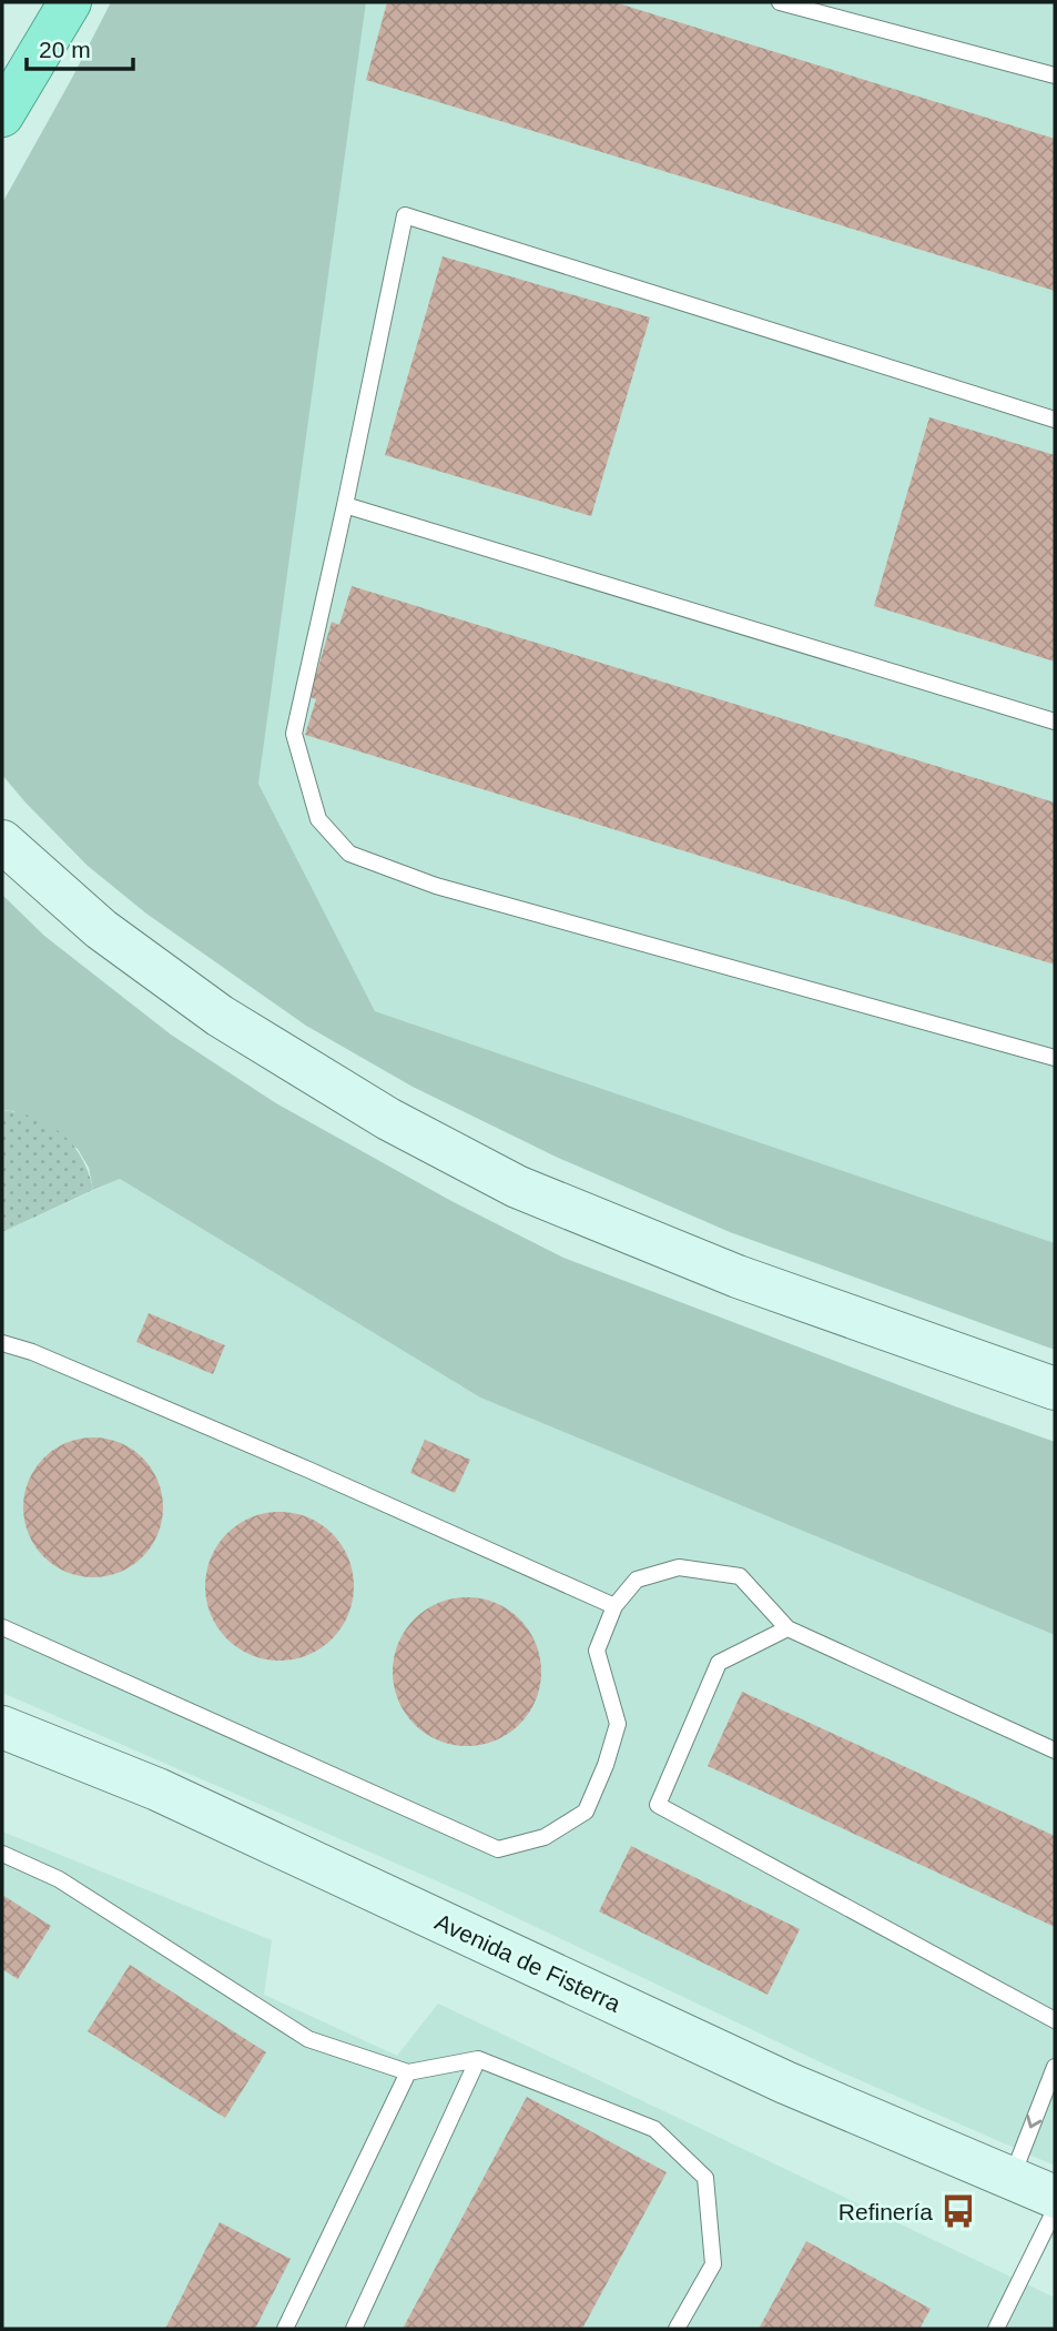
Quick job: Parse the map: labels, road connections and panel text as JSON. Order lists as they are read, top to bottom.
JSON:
{
  "streets": {
    "main road": ["Avenida de Fisterra"]
  },
  "places": {
    "bus stop": ["Refinería"]
  },
  "scale_bar": "20 m"
}
